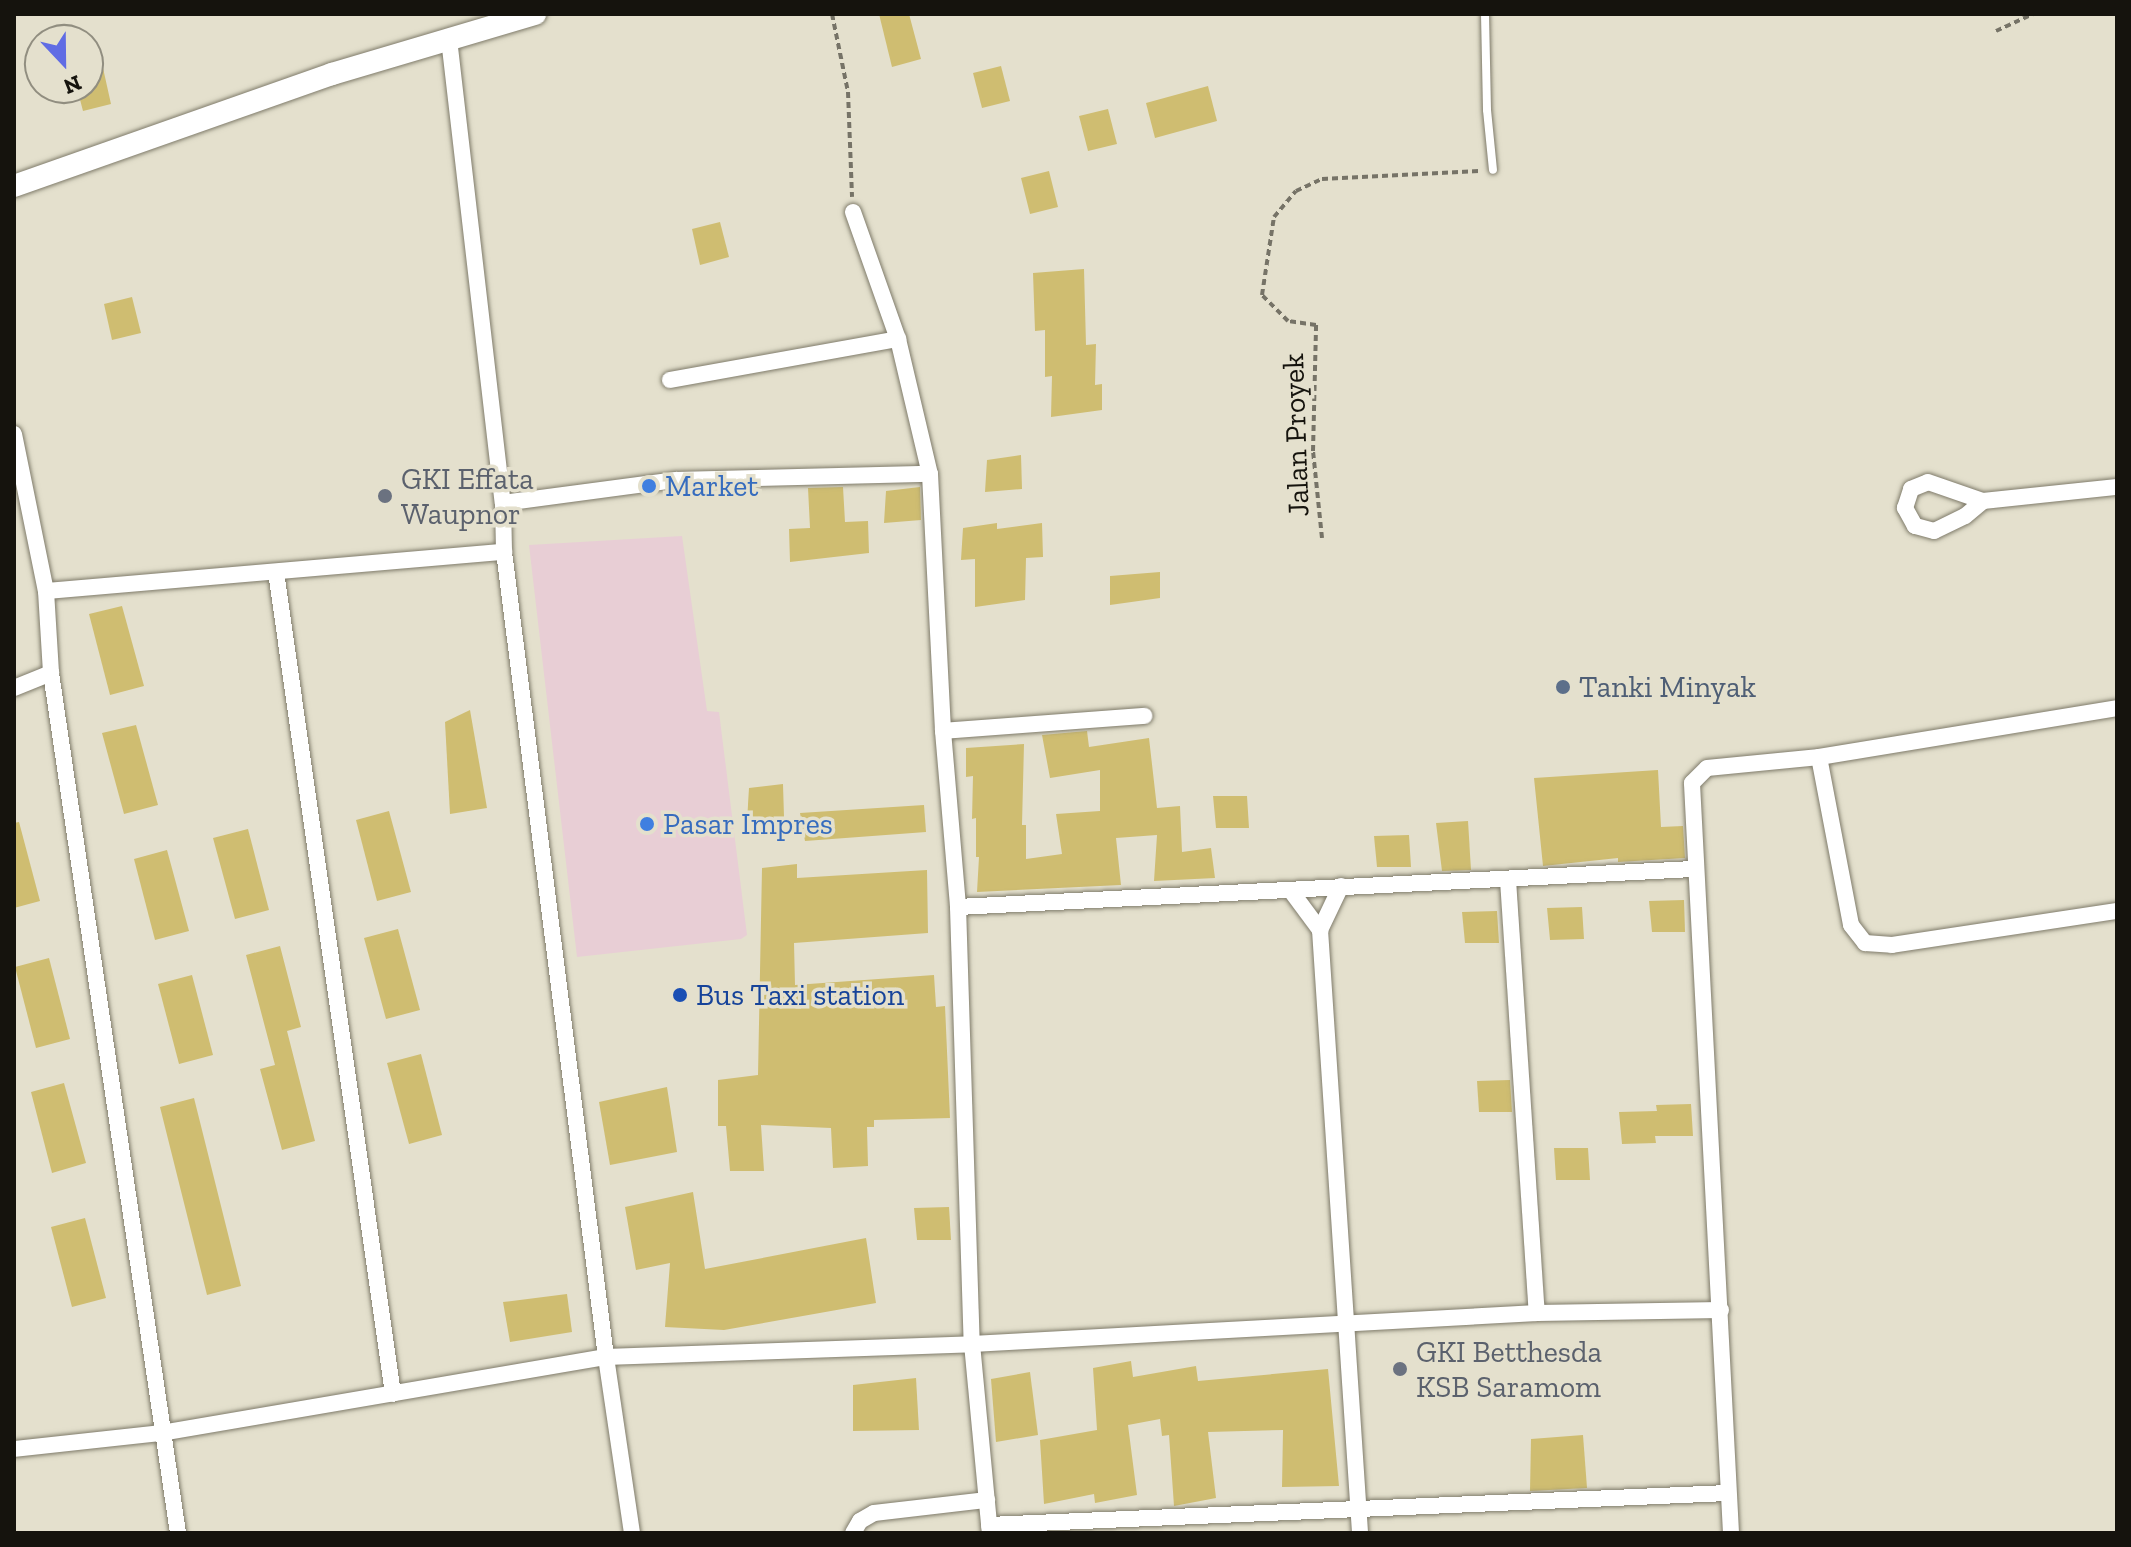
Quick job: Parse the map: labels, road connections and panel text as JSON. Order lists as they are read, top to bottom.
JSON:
{
  "streets": {
    "path": ["Jalan Proyek"]
  },
  "places": [
    "Market",
    "GKI Effata Waupnor",
    "Tanki Minyak",
    "Pasar Impres",
    "Bus Taxi station",
    "GKI Betthesda KSB Saramom"
  ],
  "north": "bottom"
}
